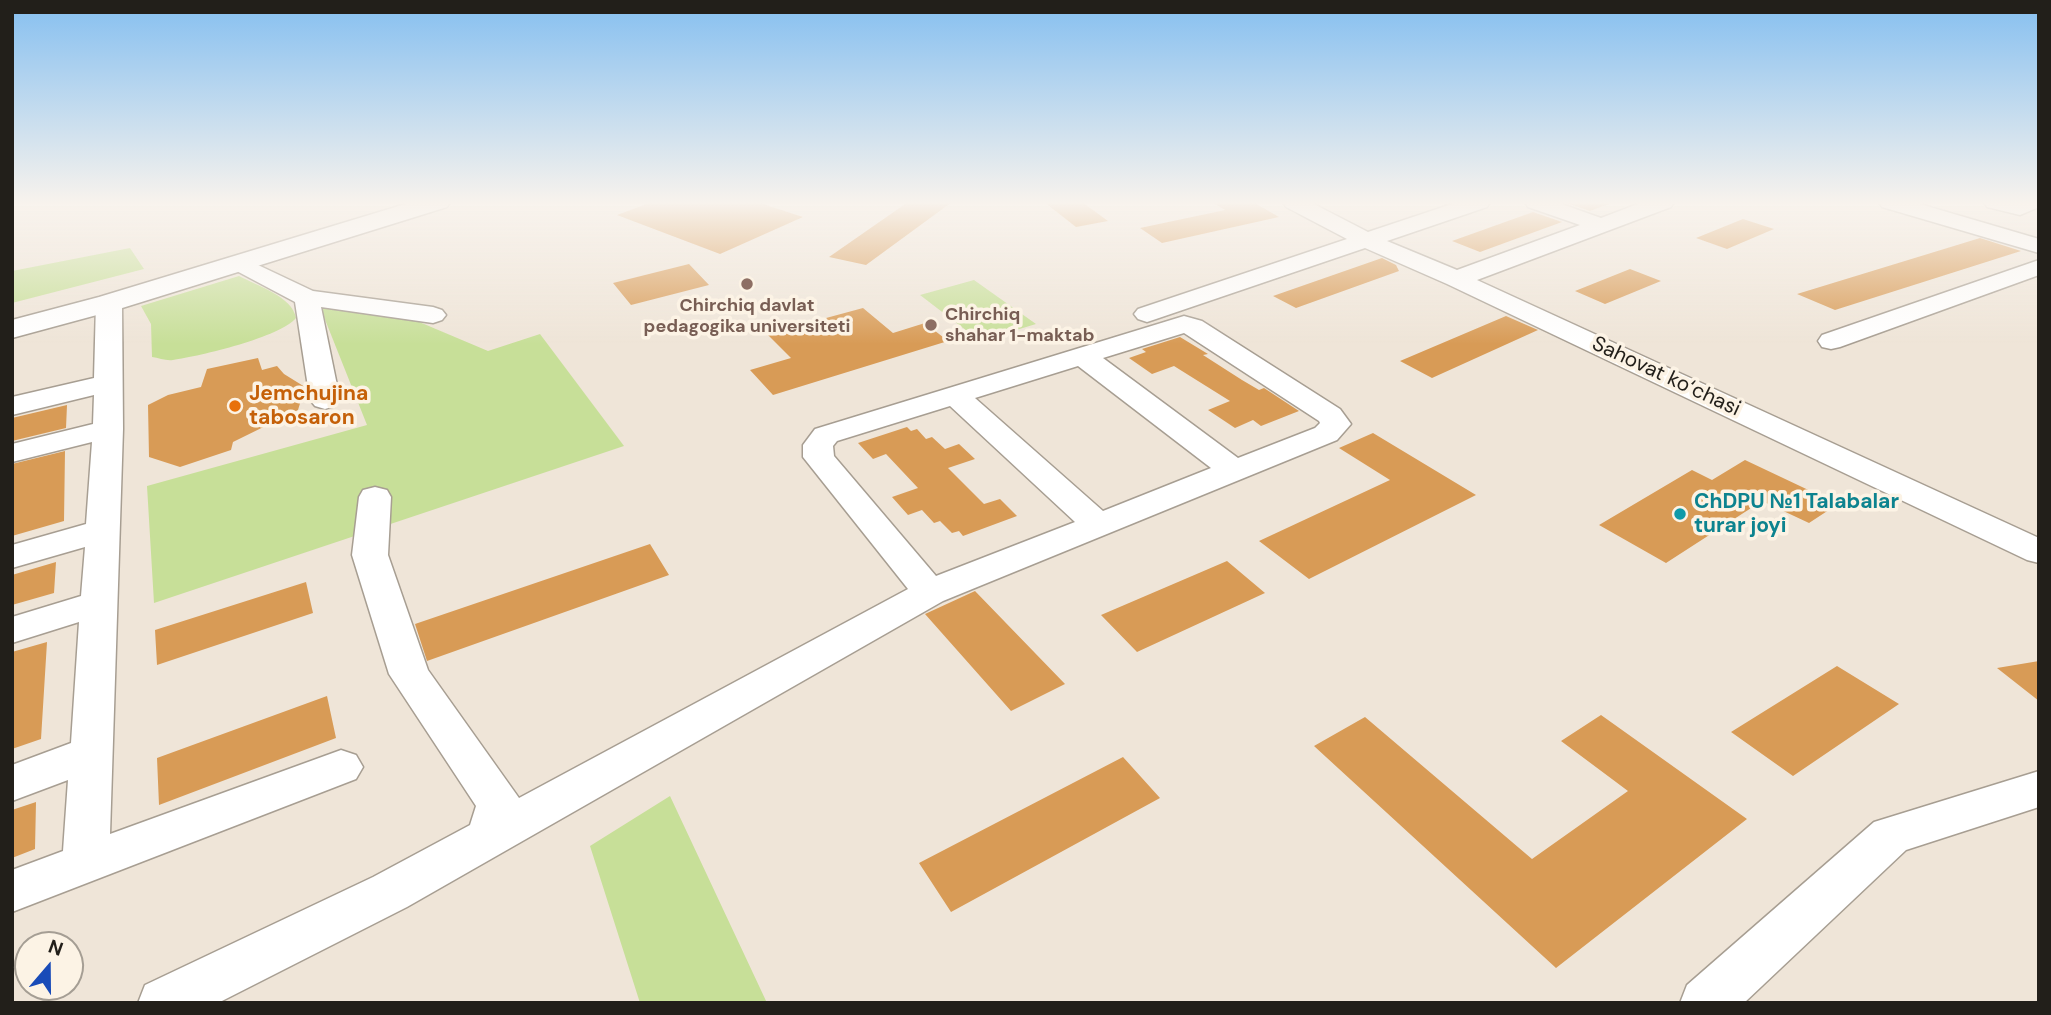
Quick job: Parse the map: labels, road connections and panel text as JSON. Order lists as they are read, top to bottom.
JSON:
{
  "streets": {
    "street": ["Sahovat ko‘chasi"]
  },
  "places": [
    "Chirchiq davlat pedagogika universiteti",
    "Chirchiq shahar 1-maktab",
    "Jemchujina tabosaron",
    "ChDPU №1 Talabalar turar joyi"
  ],
  "north": "top"
}
